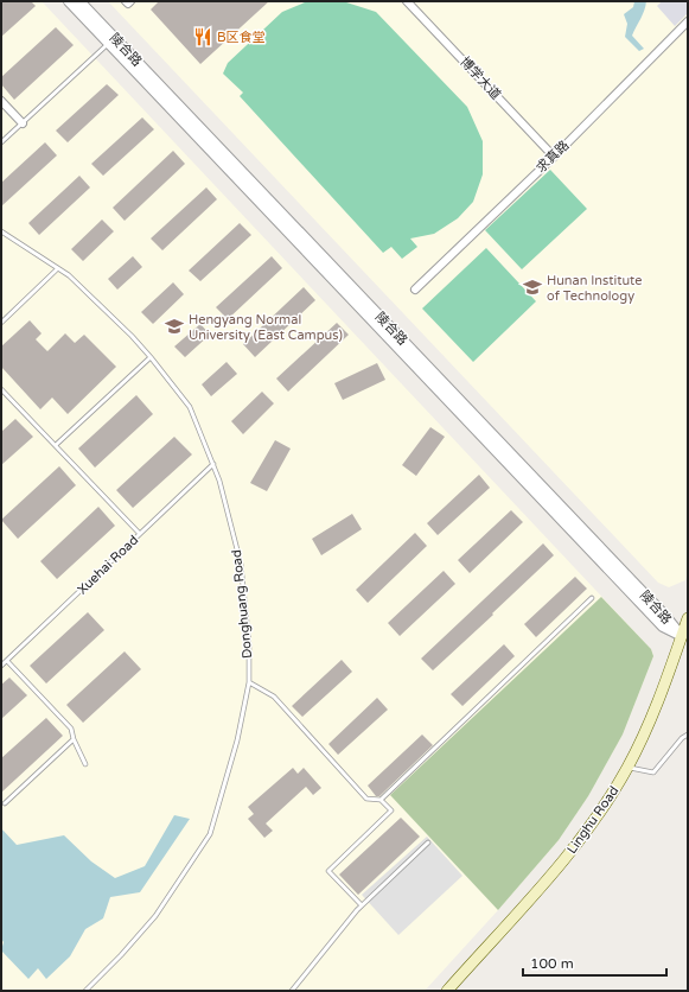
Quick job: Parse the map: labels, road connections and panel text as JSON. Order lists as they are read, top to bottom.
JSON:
{
  "streets": {
    "main road": ["Linghu Road"],
    "street": ["陵合路", "博学大道", "求真路"],
    "lane": ["Xuehai Road", "Donghuang Road"]
  },
  "crossings": [
    ["陵合路", "Linghu Road"],
    ["博学大道", "求真路"],
    ["Xuehai Road", "Donghuang Road"]
  ],
  "places": {
    "restaurant": ["B区食堂"],
    "school or university": ["Hunan Institute of Technology", "Hengyang Normal University (East Campus)"]
  },
  "scale_bar": "100 m"
}
